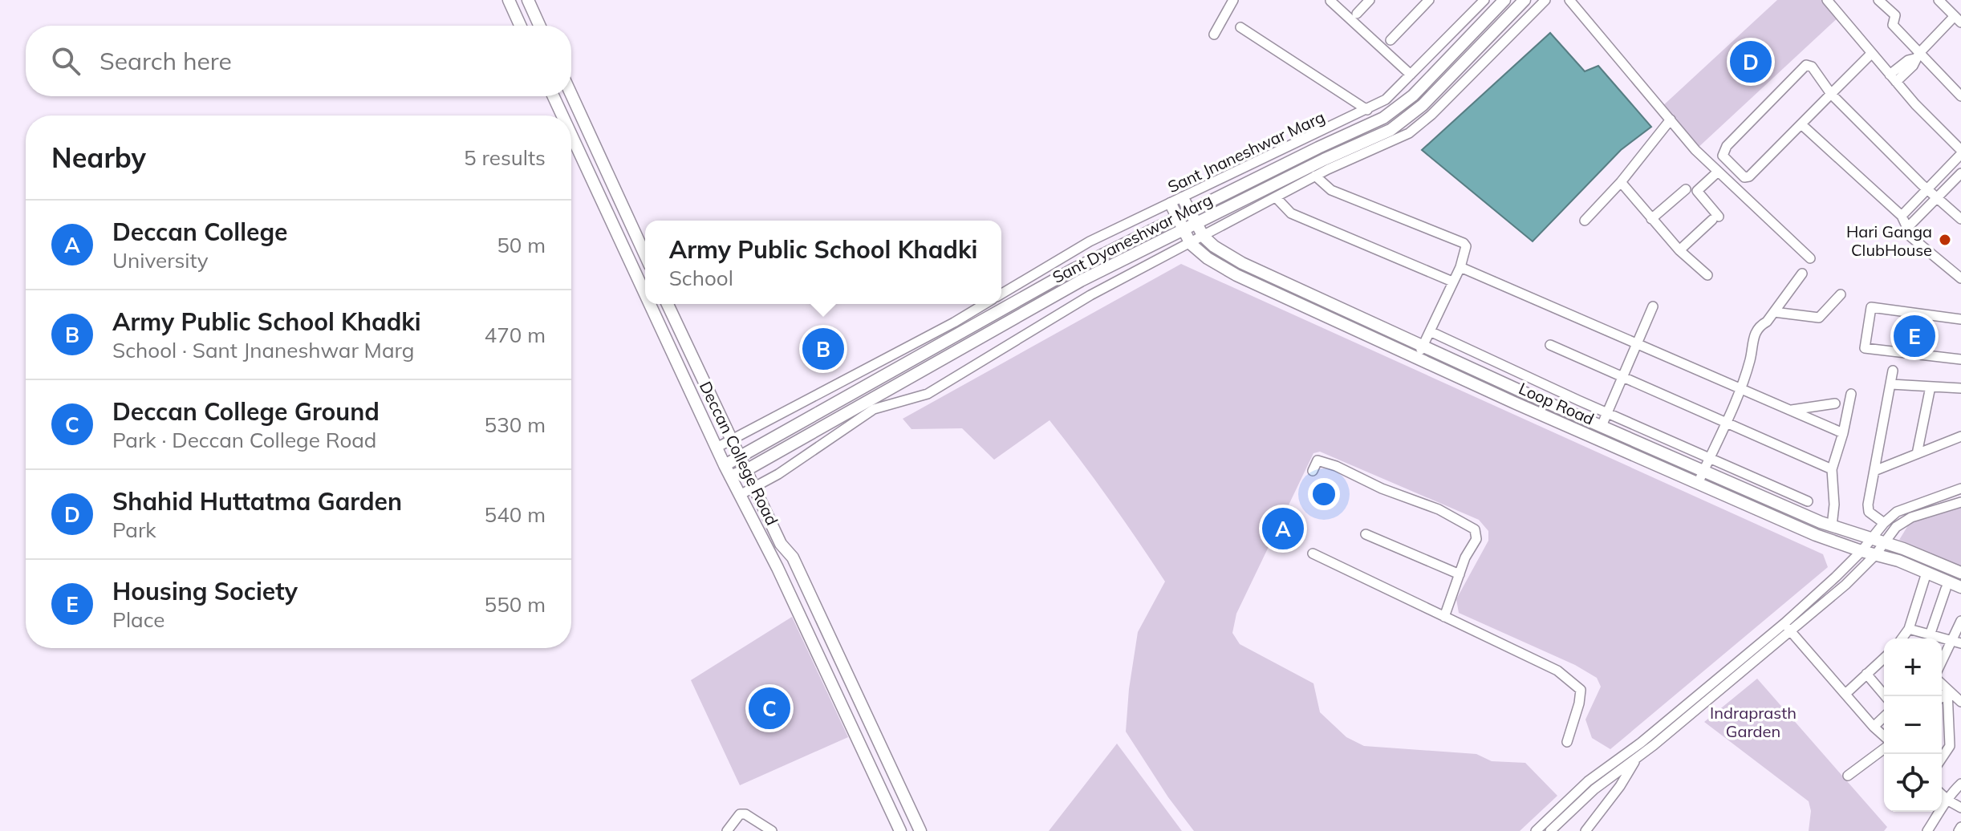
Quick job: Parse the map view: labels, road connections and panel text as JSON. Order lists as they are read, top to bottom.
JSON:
{
  "streets": {
    "main road": ["Sant Dyaneshwar Marg", "Loop Road", "Deccan College Road"],
    "street": ["Sant Jnaneshwar Marg"]
  },
  "crossings": [
    ["Sant Jnaneshwar Marg", "Loop Road"],
    ["Sant Jnaneshwar Marg", "Deccan College Road"],
    ["Sant Dyaneshwar Marg", "Loop Road"],
    ["Sant Dyaneshwar Marg", "Deccan College Road"]
  ],
  "parks": ["Indraprasth Garden"],
  "places": ["Hari Ganga ClubHouse"],
  "page": {
    "search": "Search here",
    "pins": [
      "D",
      "E",
      "B",
      "A",
      "C"
    ],
    "heading": ["Nearby", "5 results"],
    "list": [
      {
        "mark": "A",
        "name": "Deccan College",
        "note": "University",
        "value": "50 m"
      },
      {
        "mark": "B",
        "name": "Army Public School Khadki",
        "note": "School · Sant Jnaneshwar Marg",
        "value": "470 m"
      },
      {
        "mark": "C",
        "name": "Deccan College Ground",
        "note": "Park · Deccan College Road",
        "value": "530 m"
      },
      {
        "mark": "D",
        "name": "Shahid Huttatma Garden",
        "note": "Park",
        "value": "540 m"
      },
      {
        "mark": "E",
        "name": "Housing Society",
        "note": "Place",
        "value": "550 m"
      }
    ],
    "popup": ["Army Public School Khadki", "School"],
    "map_buttons": ["+", "−"]
  }
}
